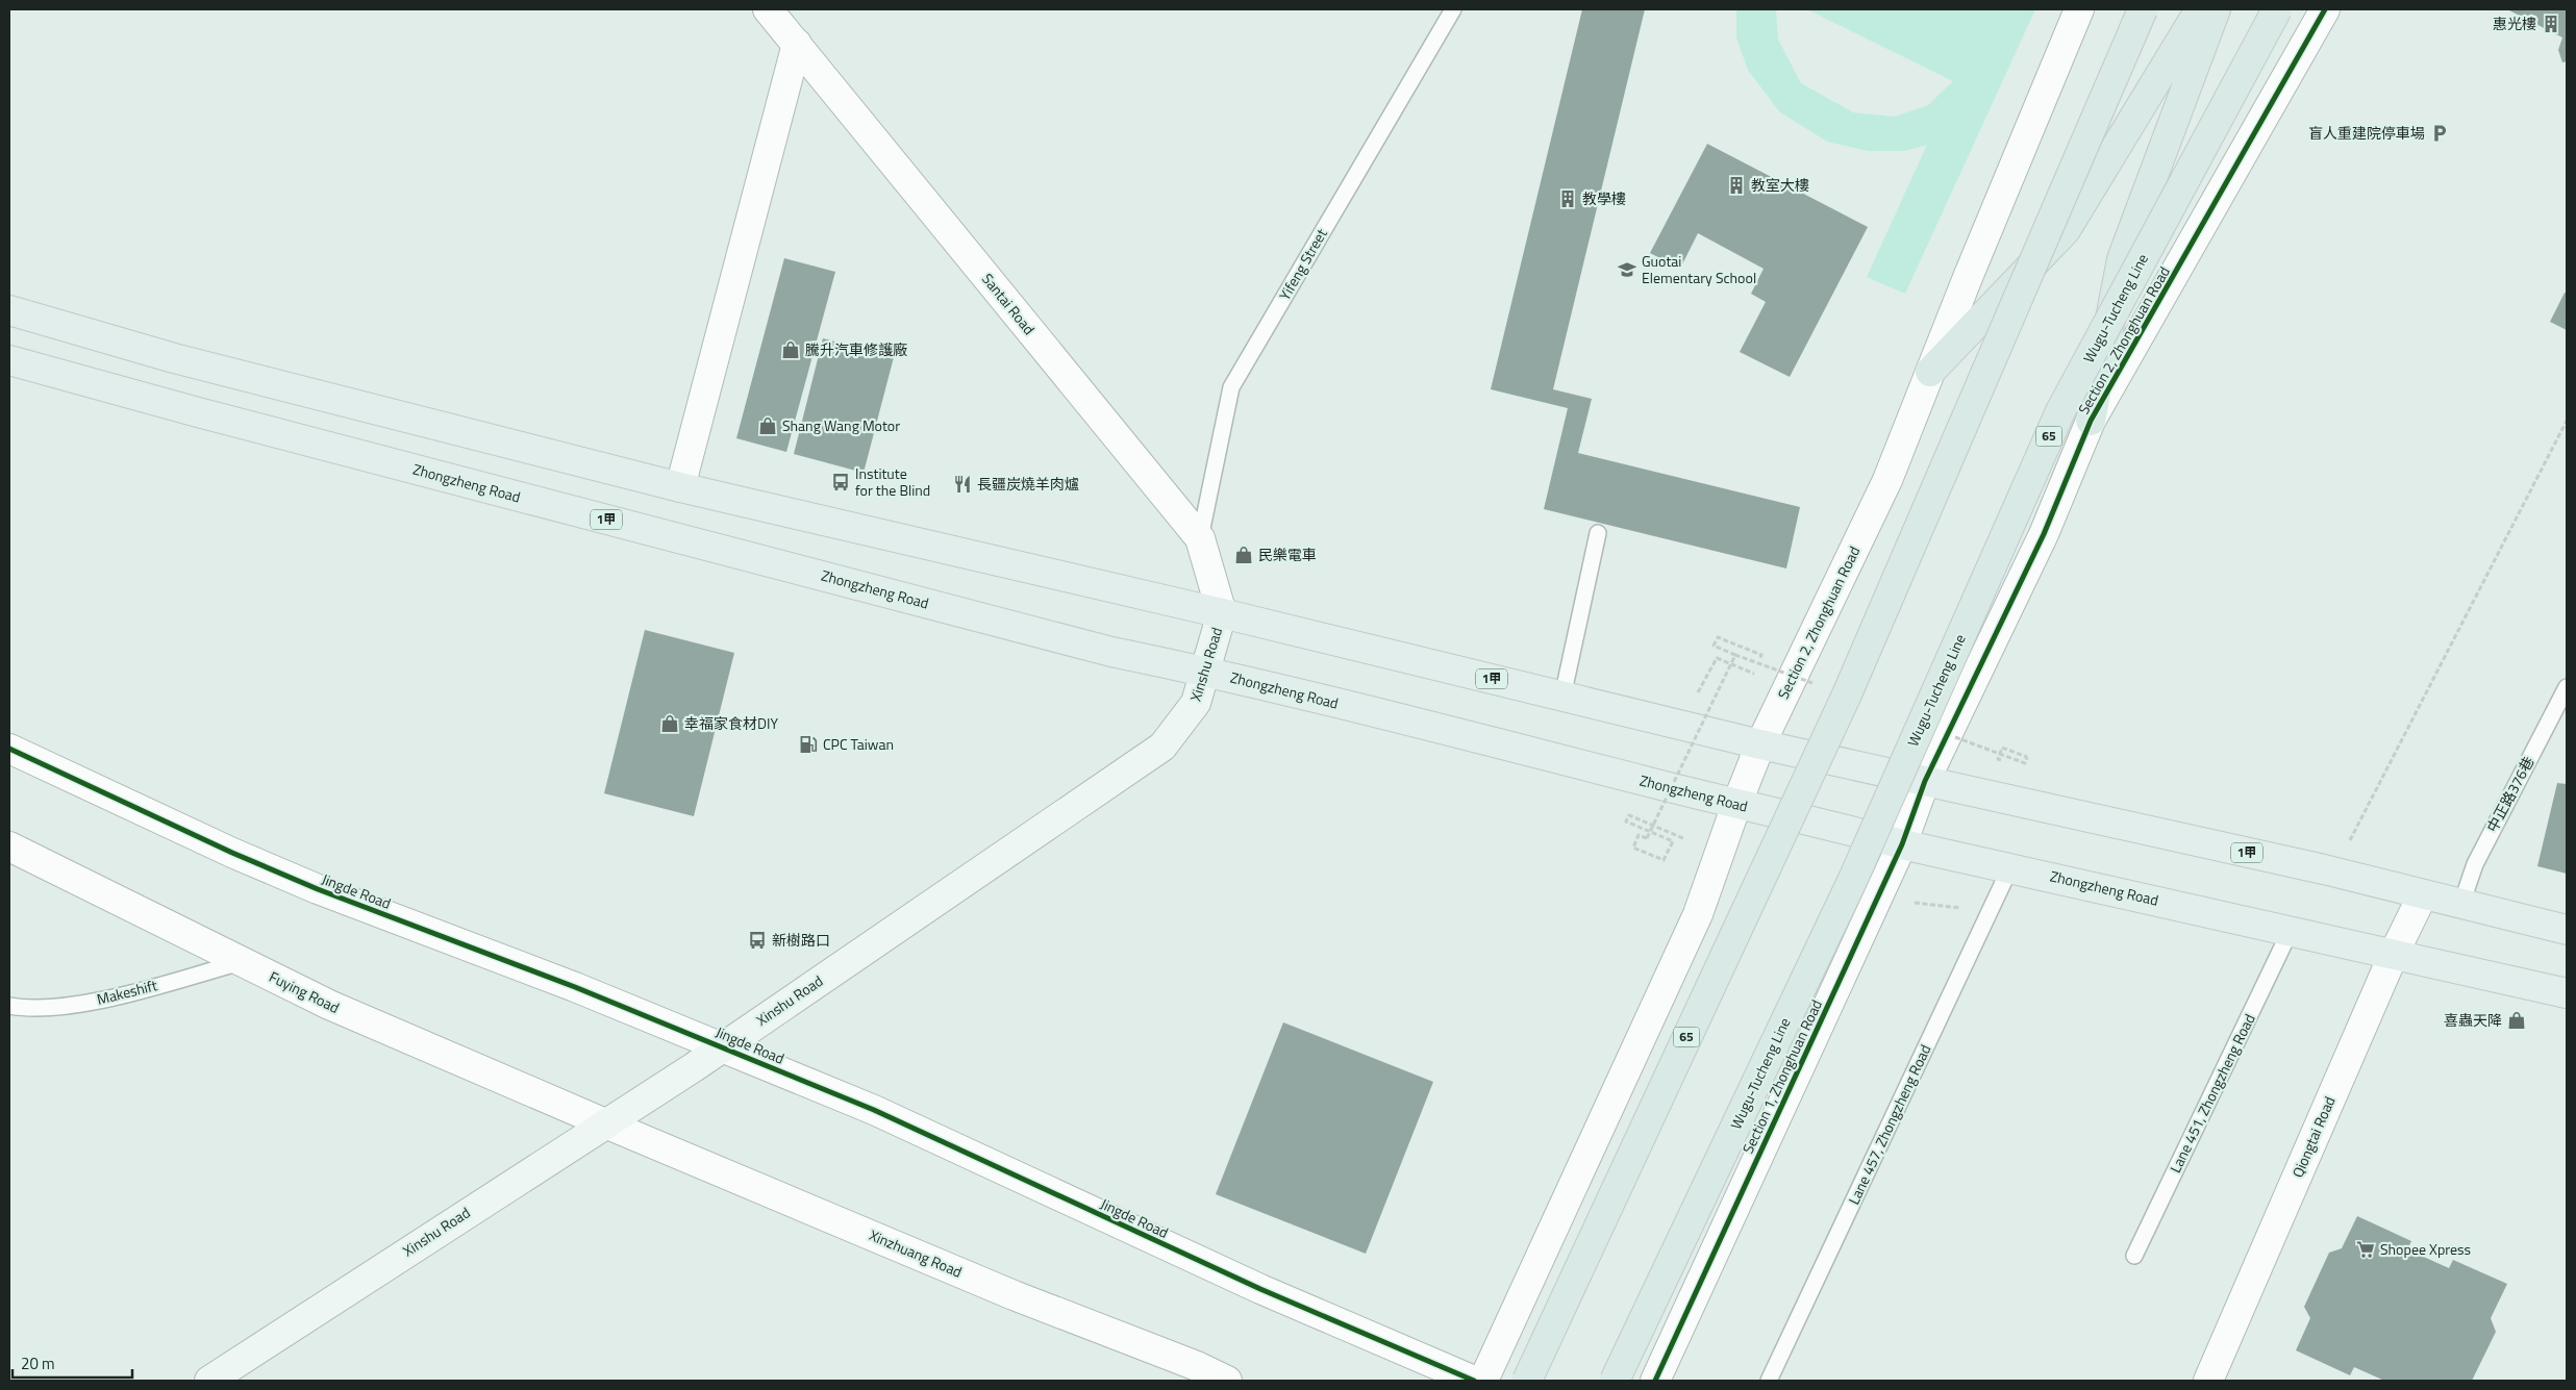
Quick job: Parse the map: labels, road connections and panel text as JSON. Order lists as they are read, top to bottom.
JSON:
{
  "streets": {
    "highway": ["Wugu-Tucheng Line", "65"],
    "main road": ["Zhongzheng Road", "1甲", "Xinshu Road"],
    "street": [
      "Santai Road",
      "Section 2, Zhonghuan Road",
      "Jingde Road",
      "Fuying Road",
      "Section 1, Zhonghuan Road",
      "Qiongtai Road",
      "Xinzhuang Road"
    ],
    "lane": [
      "Yifeng Street",
      "中正路376巷",
      "Makeshift",
      "Lane 451, Zhongzheng Road",
      "Lane 457, Zhongzheng Road"
    ]
  },
  "crossings": [
    ["Yifeng Street", "Santai Road"],
    ["Santai Road", "1甲"],
    ["Santai Road", "Xinshu Road"],
    ["Section 2, Zhonghuan Road", "1甲"],
    ["Section 2, Zhonghuan Road", "Section 1, Zhonghuan Road"],
    ["Zhongzheng Road", "Xinshu Road"],
    ["Zhongzheng Road", "Section 1, Zhonghuan Road"],
    ["Zhongzheng Road", "Lane 451, Zhongzheng Road"],
    ["Zhongzheng Road", "Lane 457, Zhongzheng Road"],
    ["Zhongzheng Road", "Qiongtai Road"],
    ["1甲", "Xinshu Road"],
    ["1甲", "中正路376巷"],
    ["1甲", "Section 1, Zhonghuan Road"],
    ["1甲", "Qiongtai Road"],
    ["Xinshu Road", "Jingde Road"],
    ["Xinshu Road", "Fuying Road"],
    ["Xinshu Road", "Xinzhuang Road"],
    ["Makeshift", "Fuying Road"],
    ["Fuying Road", "Xinzhuang Road"]
  ],
  "places": {
    "building": ["惠光樓", "教室大樓", "教學樓"],
    "parking": ["盲人重建院停車場"],
    "school or university": ["Guotai Elementary School"],
    "shop": [
      "騰升汽車修護廠",
      "Shang Wang Motor",
      "民樂電車",
      "幸福家食材DIY",
      "喜蟲天降"
    ],
    "bus stop": ["Institute for the Blind", "新樹路口"],
    "restaurant": ["長疆炭燒羊肉爐"],
    "fuel station": ["CPC Taiwan"],
    "supermarket": ["Shopee Xpress"]
  },
  "scale_bar": "20 m"
}
